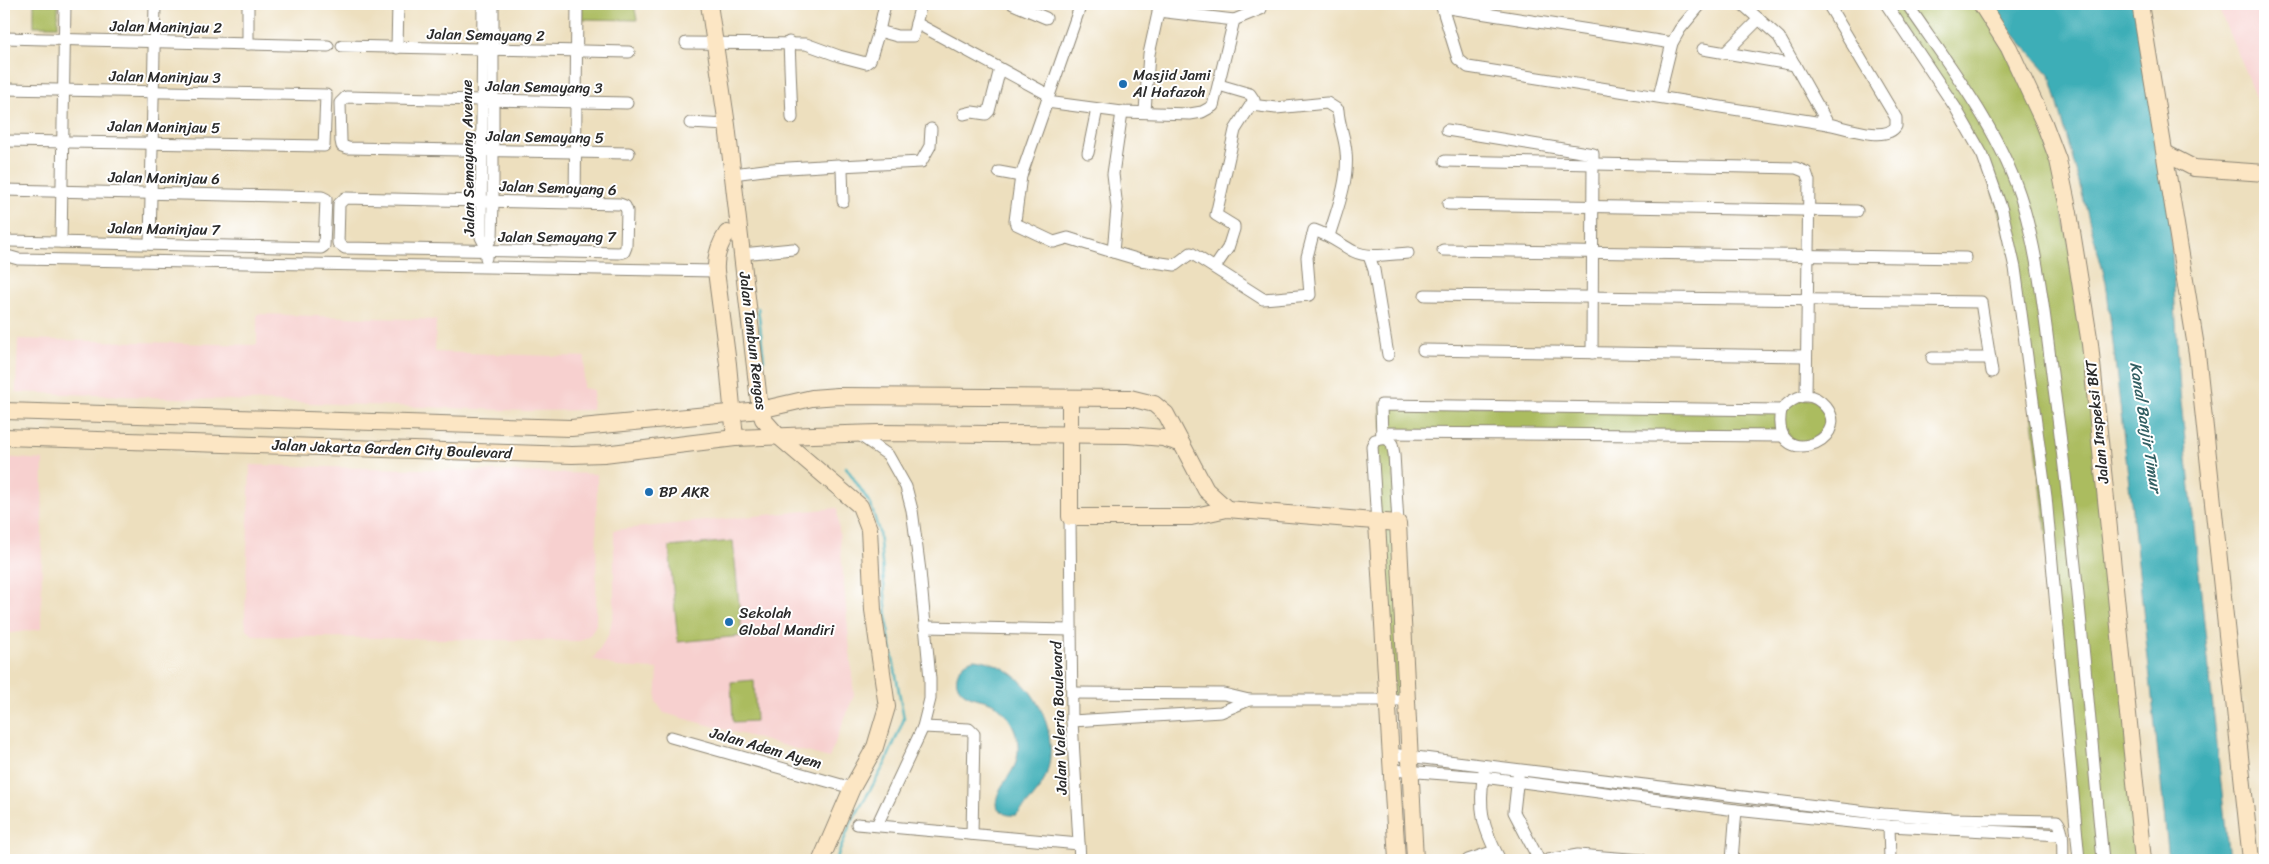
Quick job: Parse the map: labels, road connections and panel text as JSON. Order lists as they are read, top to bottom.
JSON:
{
  "streets": {
    "street": [
      "Jalan Maninjau 2",
      "Jalan Semayang 2",
      "Jalan Maninjau 3",
      "Jalan Semayang 3",
      "Jalan Maninjau 5",
      "Jalan Semayang 5",
      "Jalan Semayang Avenue",
      "Jalan Maninjau 6",
      "Jalan Semayang 6",
      "Jalan Maninjau 7",
      "Jalan Semayang 7",
      "Jalan Tambun Rengas",
      "Jalan Inspeksi BKT",
      "Jalan Jakarta Garden City Boulevard",
      "Jalan Valeria Boulevard",
      "Jalan Adem Ayem"
    ]
  },
  "crossings": [
    ["Jalan Semayang 2", "Jalan Semayang Avenue"],
    ["Jalan Maninjau 3", "Jalan Maninjau 5"],
    ["Jalan Semayang 3", "Jalan Semayang 5"],
    ["Jalan Semayang 3", "Jalan Semayang Avenue"],
    ["Jalan Semayang 5", "Jalan Semayang Avenue"],
    ["Jalan Semayang Avenue", "Jalan Semayang 6"],
    ["Jalan Semayang Avenue", "Jalan Semayang 7"],
    ["Jalan Maninjau 6", "Jalan Maninjau 7"],
    ["Jalan Semayang 6", "Jalan Semayang 7"],
    ["Jalan Tambun Rengas", "Jalan Jakarta Garden City Boulevard"],
    ["Jalan Tambun Rengas", "Jalan Adem Ayem"]
  ],
  "water": ["Kanal Banjir Timur"],
  "places": ["Masjid Jami Al Hafazoh", "BP AKR", "Sekolah Global Mandiri"]
}
